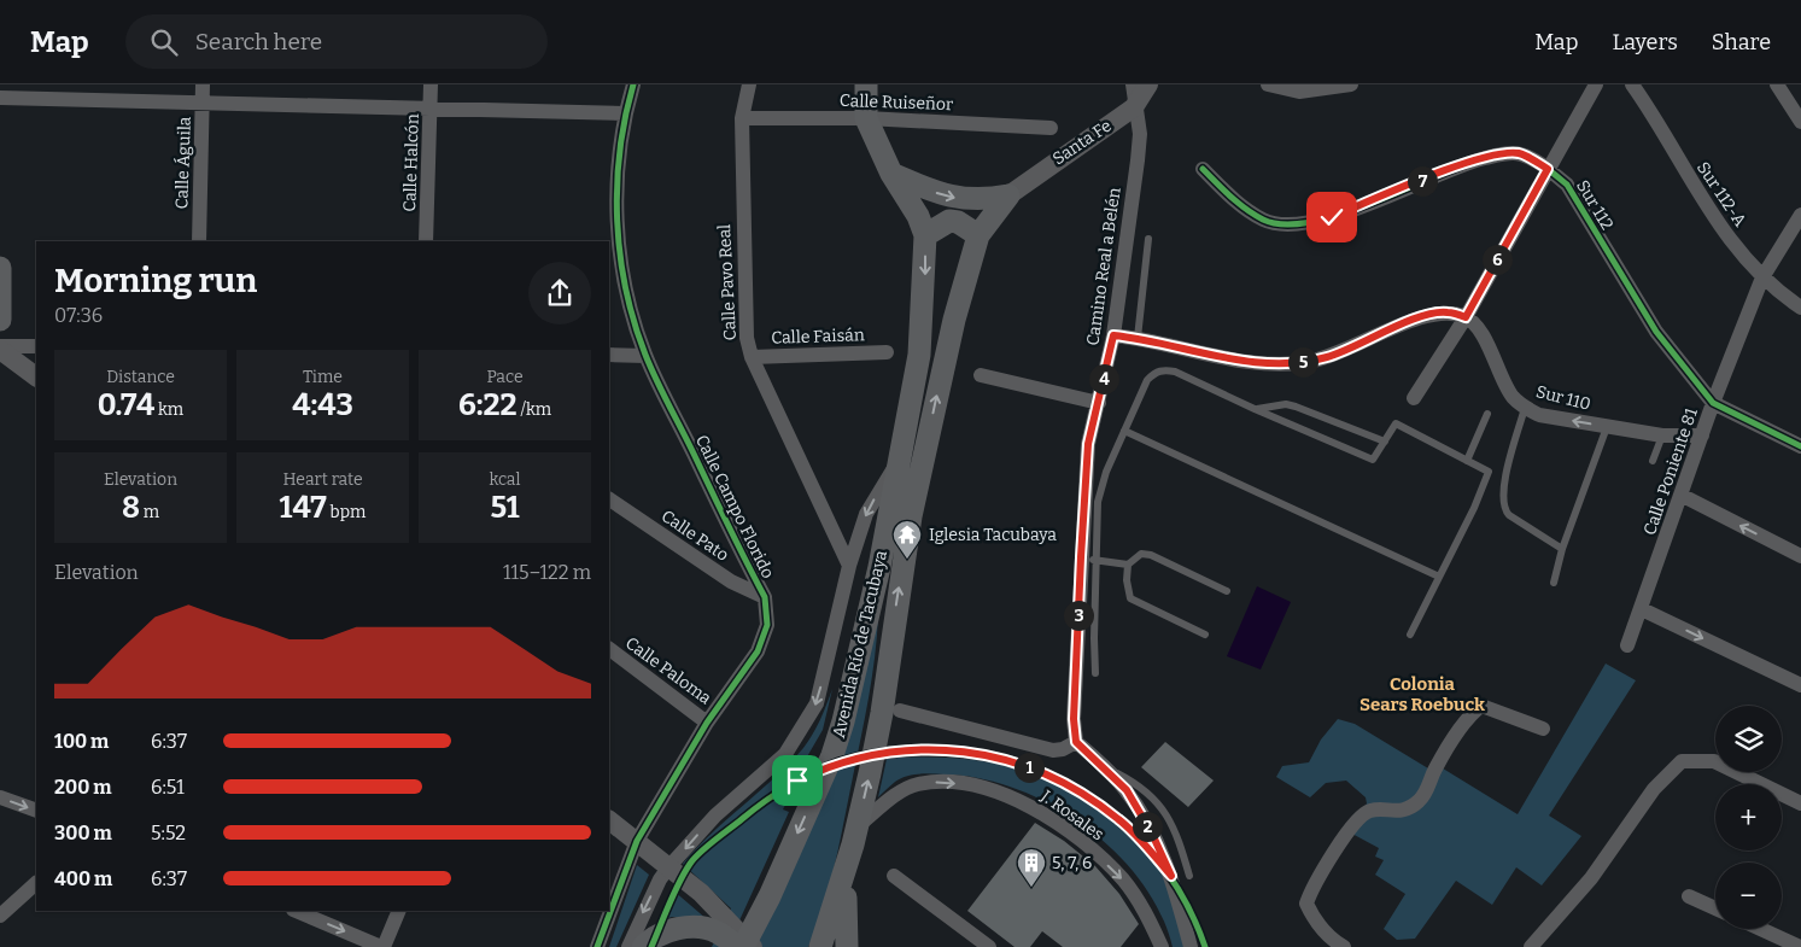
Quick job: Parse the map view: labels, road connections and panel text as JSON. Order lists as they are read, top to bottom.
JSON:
{
  "streets": {
    "main road": ["Avenida Río de Tacubaya"],
    "street": [
      "Calle Ruiseñor",
      "Santa Fe",
      "Calle Águila",
      "Calle Halcón",
      "Sur 112-A",
      "Sur 112",
      "Camino Real a Belén",
      "Calle Pavo Real",
      "Calle Faisán",
      "Sur 110",
      "Calle Poniente 81",
      "Calle Campo Florido",
      "Calle Pato",
      "Calle Paloma",
      "J. Rosales"
    ]
  },
  "crossings": [
    ["Calle Ruiseñor", "Calle Pavo Real"],
    ["Calle Ruiseñor", "Avenida Río de Tacubaya"],
    ["Santa Fe", "Camino Real a Belén"],
    ["Santa Fe", "Avenida Río de Tacubaya"],
    ["Sur 112-A", "Calle Poniente 81"],
    ["Sur 112", "Calle Poniente 81"],
    ["Calle Pavo Real", "Calle Faisán"],
    ["Sur 110", "Calle Poniente 81"],
    ["Calle Campo Florido", "Calle Pato"],
    ["Calle Campo Florido", "Calle Paloma"],
    ["Avenida Río de Tacubaya", "J. Rosales"]
  ],
  "districts": ["Colonia Sears Roebuck"],
  "places": {
    "temple": ["Iglesia Tacubaya"],
    "building": ["5, 7, 6"]
  },
  "page": {
    "header": "Map",
    "search": "Search here",
    "nav": ["Map", "Layers", "Share"],
    "pins": [
      "7",
      "6",
      "5",
      "4",
      "3",
      "1",
      "2"
    ],
    "heading": ["Morning run", "07:36"],
    "stats": [
      ["Distance", "0.74 km"],
      ["Time", "4:43"],
      ["Pace", "6:22 /km"],
      ["Elevation", "8 m"],
      ["Heart rate", "147 bpm"],
      ["kcal", "51"]
    ],
    "chart": ["Elevation", "115–122 m"],
    "map_buttons": ["+", "−"],
    "list": [
      {
        "name": "100 m",
        "note": "6:37"
      },
      {
        "name": "200 m",
        "note": "6:51"
      },
      {
        "name": "300 m",
        "note": "5:52"
      },
      {
        "name": "400 m",
        "note": "6:37"
      }
    ]
  }
}
